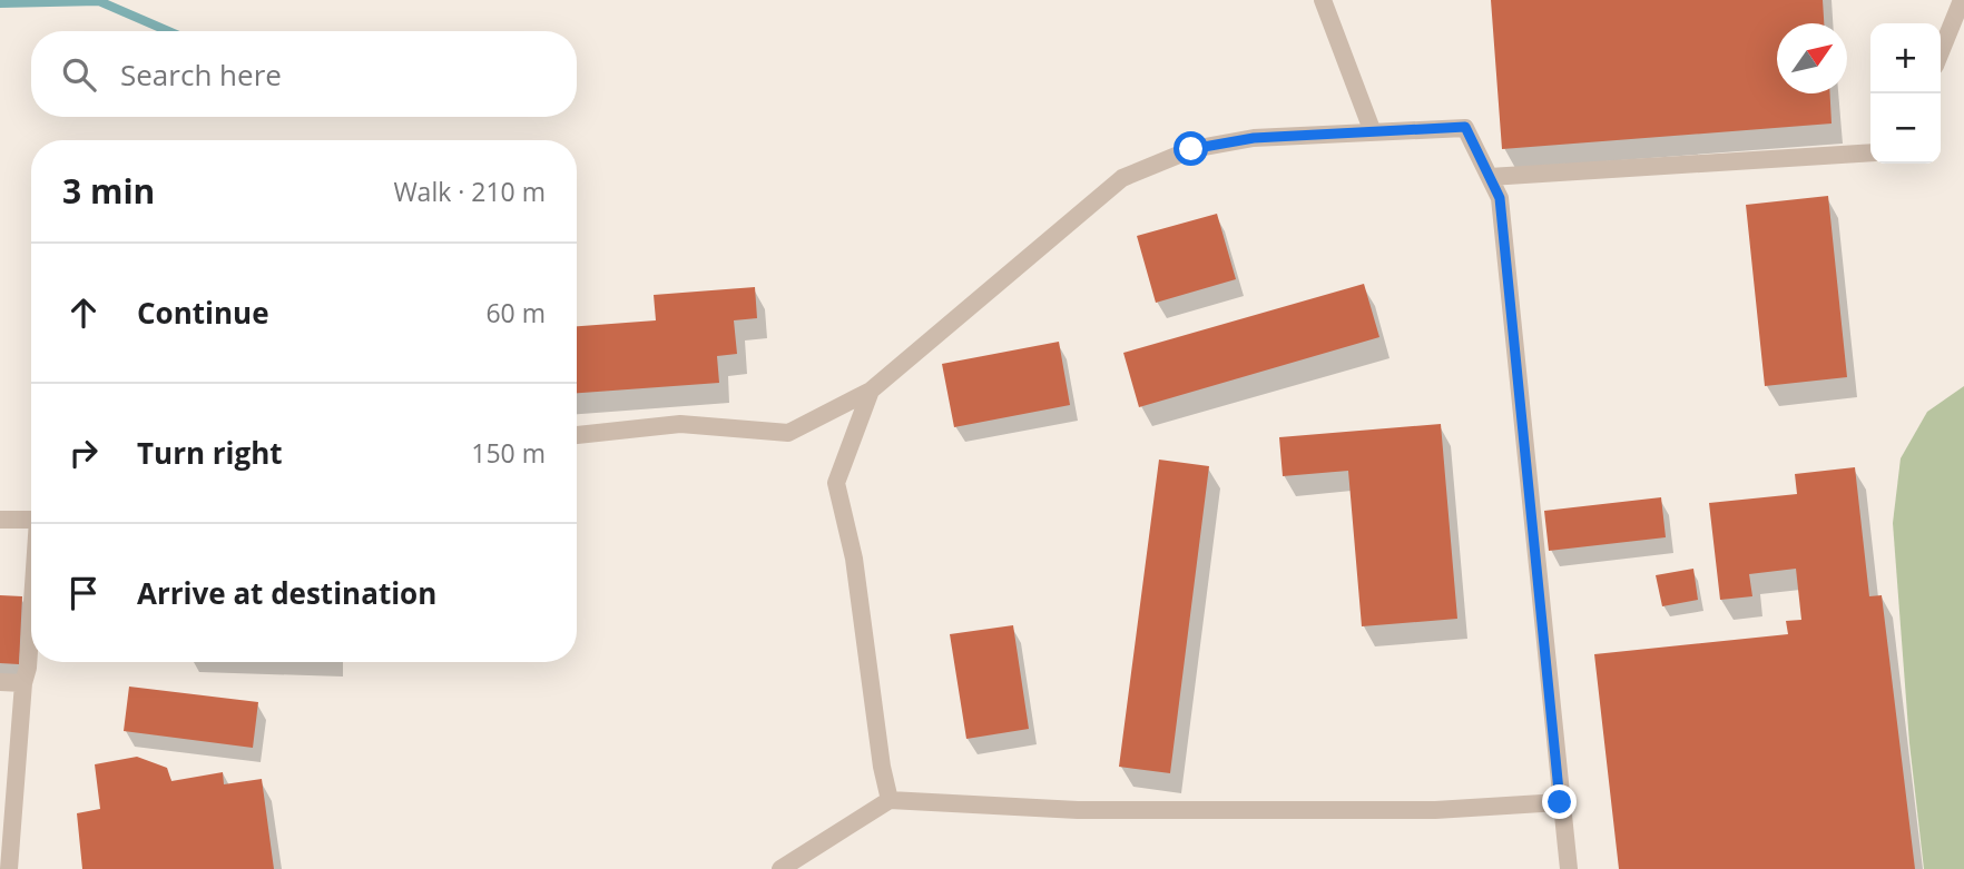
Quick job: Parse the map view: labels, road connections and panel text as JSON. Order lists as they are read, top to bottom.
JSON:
{
  "north": "top right",
  "page": {
    "map_buttons": ["+", "−"],
    "search": "Search here",
    "heading": ["3 min", "Walk · 210 m"],
    "list": [
      ["Continue", "60 m"],
      ["Turn right", "150 m"],
      "Arrive at destination"
    ]
  }
}
